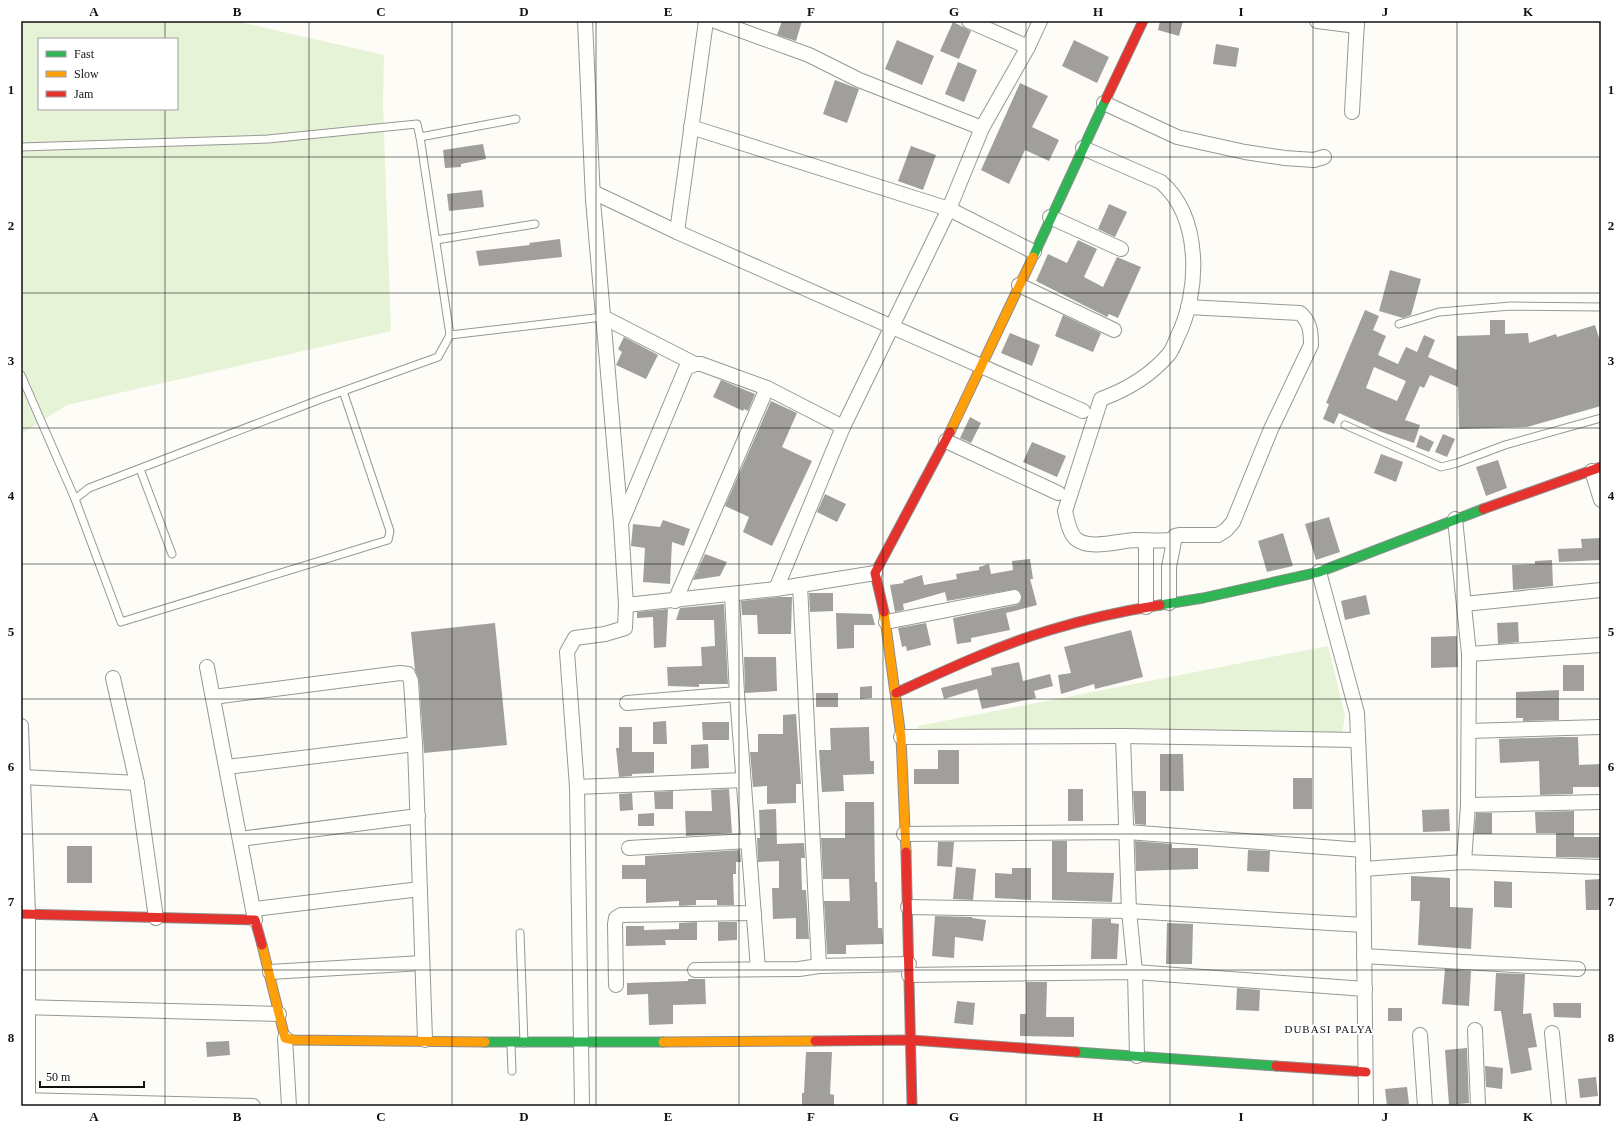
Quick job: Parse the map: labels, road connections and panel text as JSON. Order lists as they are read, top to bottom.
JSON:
{
  "districts": ["DUBASI PALYA"],
  "legend": ["Fast", "Slow", "Jam"],
  "scale_bar": "50 m",
  "grid": {
    "columns": [
      "A",
      "B",
      "C",
      "D",
      "E",
      "F",
      "G",
      "H",
      "I",
      "J",
      "K"
    ],
    "rows": [
      "1",
      "2",
      "3",
      "4",
      "5",
      "6",
      "7",
      "8"
    ]
  }
}
